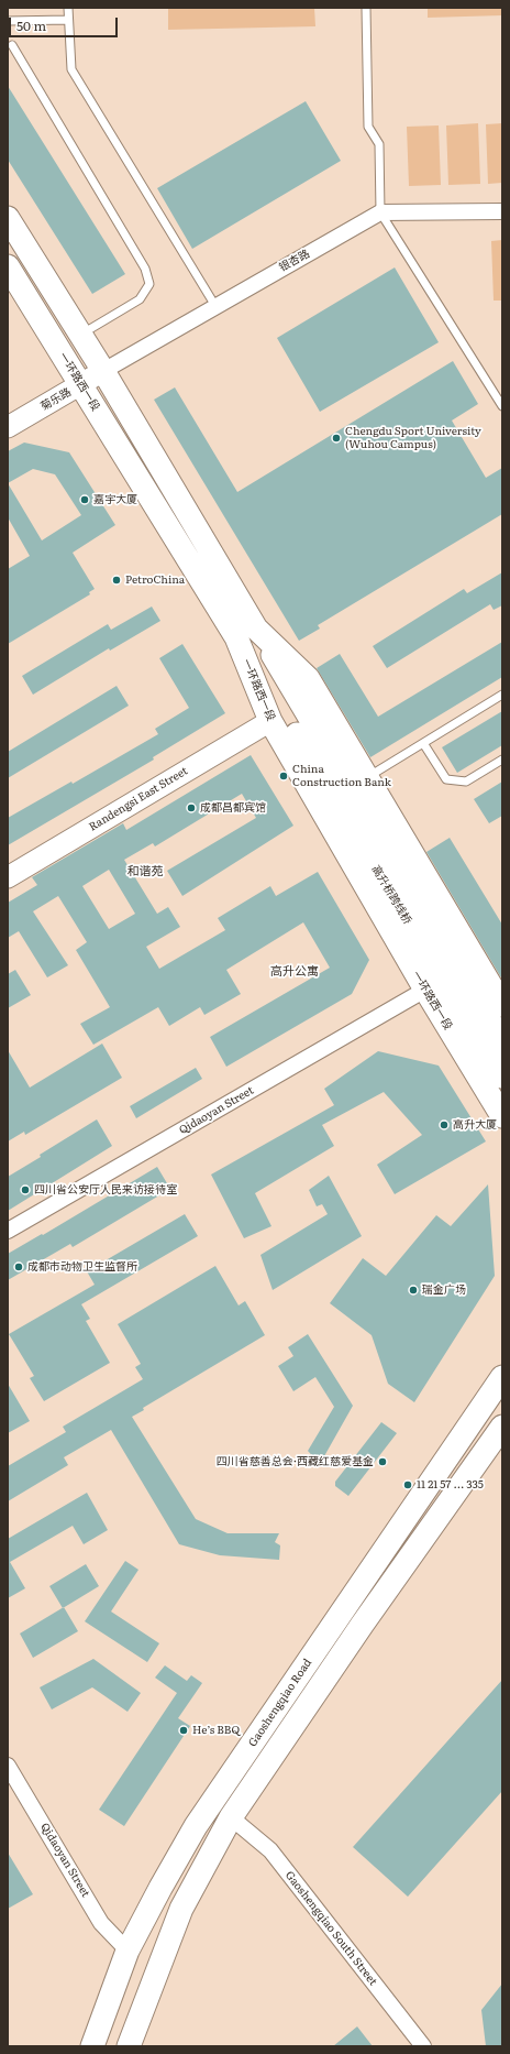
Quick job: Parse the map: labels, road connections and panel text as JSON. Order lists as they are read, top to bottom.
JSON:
{
  "streets": {
    "main road": ["一环路西一段", "高升桥跨线桥", "Gaoshengqiao Road"],
    "street": [
      "银杏路",
      "菊乐路",
      "Randengsi East Street",
      "Qidaoyan Street",
      "Gaoshengqiao South Street"
    ]
  },
  "crossings": [
    ["银杏路", "一环路西一段"],
    ["银杏路", "菊乐路"],
    ["一环路西一段", "菊乐路"],
    ["一环路西一段", "Randengsi East Street"],
    ["一环路西一段", "高升桥跨线桥"],
    ["一环路西一段", "Qidaoyan Street"],
    ["Randengsi East Street", "高升桥跨线桥"],
    ["Qidaoyan Street", "Gaoshengqiao Road"],
    ["Gaoshengqiao Road", "Gaoshengqiao South Street"]
  ],
  "districts": ["和谐苑", "高升公寓"],
  "places": [
    "Chengdu Sport University (Wuhou Campus)",
    "嘉宇大厦",
    "PetroChina",
    "China Construction Bank",
    "成都昌都宾馆",
    "高升大厦",
    "四川省公安厅人民来访接待室",
    "成都市动物卫生监督所",
    "瑞金广场",
    "四川省慈善总会·西藏红慈爱基金",
    "11 21 57 ... 335",
    "He’s BBQ"
  ],
  "scale_bar": "50 m"
}
